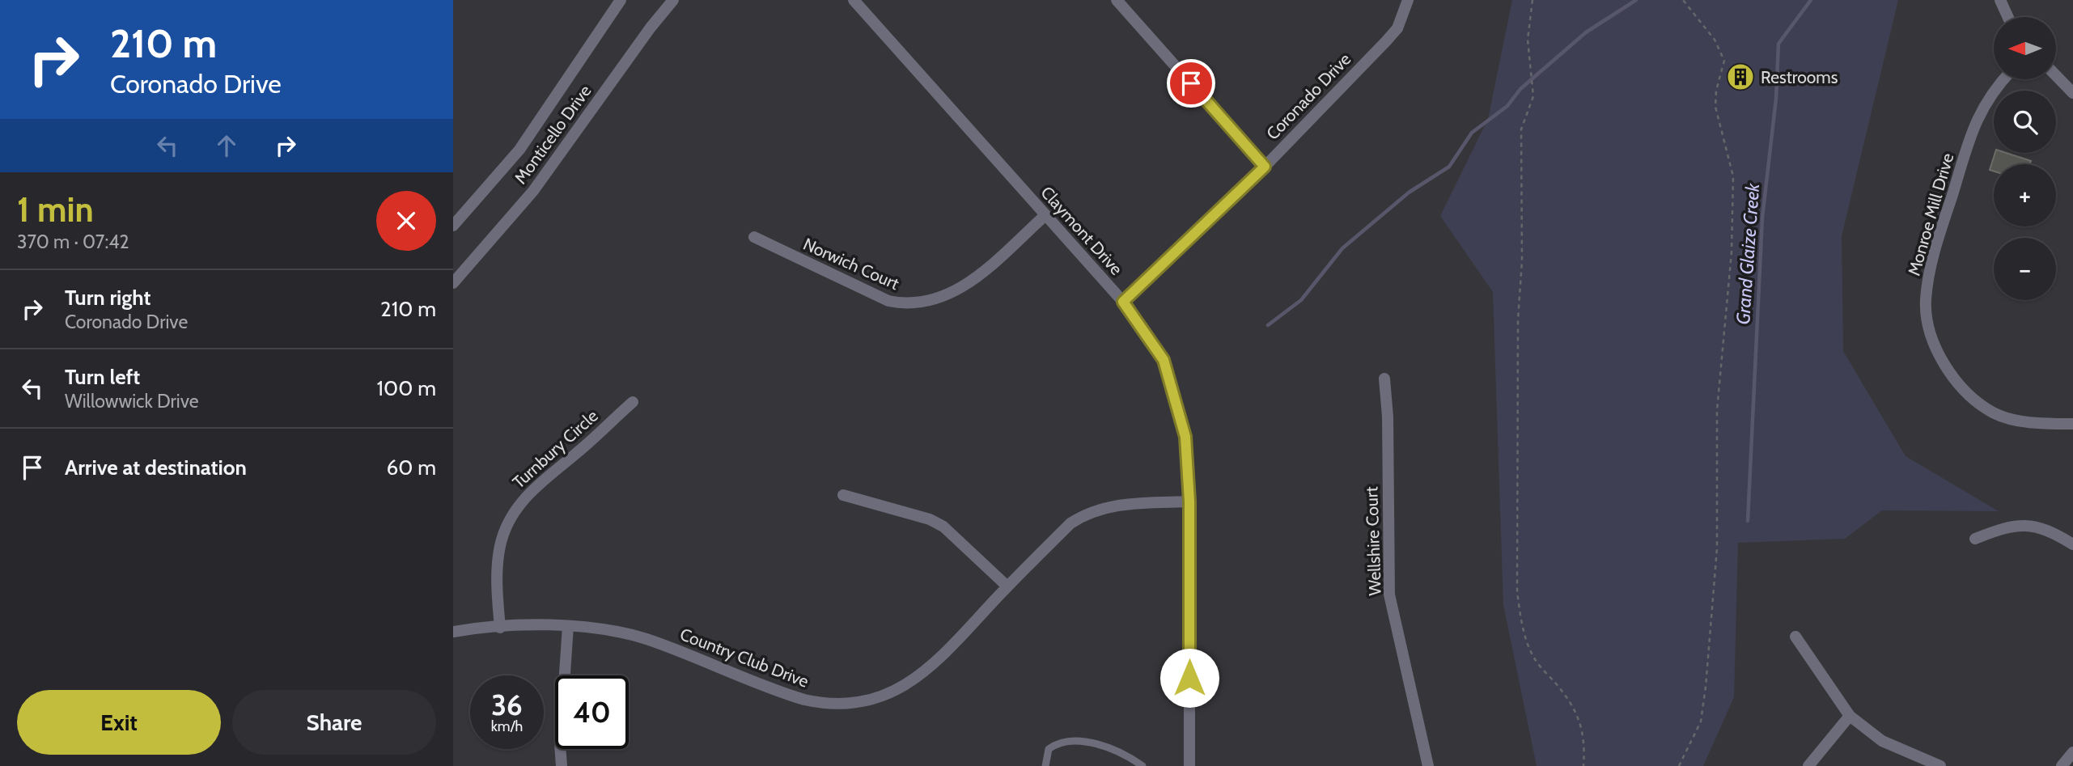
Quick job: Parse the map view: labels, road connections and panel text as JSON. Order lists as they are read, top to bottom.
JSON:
{
  "streets": {
    "street": [
      "Coronado Drive",
      "Monticello Drive",
      "Monroe Mill Drive",
      "Claymont Drive",
      "Norwich Court",
      "Turnbury Circle",
      "Wellshire Court",
      "Country Club Drive"
    ]
  },
  "crossings": [
    ["Coronado Drive", "Claymont Drive"],
    ["Claymont Drive", "Norwich Court"],
    ["Claymont Drive", "Country Club Drive"],
    ["Turnbury Circle", "Country Club Drive"]
  ],
  "water": ["Grand Glaize Creek"],
  "places": {
    "building": ["Restrooms"]
  },
  "north": "left",
  "page": {
    "turn": ["210 m", "Coronado Drive"],
    "map_buttons": ["+", "−"],
    "heading": ["1 min", "370 m · 07:42"],
    "list": [
      {
        "name": "Turn right",
        "note": "Coronado Drive",
        "value": "210 m"
      },
      {
        "name": "Turn left",
        "note": "Willowwick Drive",
        "value": "100 m"
      },
      {
        "name": "Arrive at destination",
        "value": "60 m"
      }
    ],
    "speed": "36 km/h",
    "limit": "40",
    "buttons": ["Exit", "Share"]
  }
}
